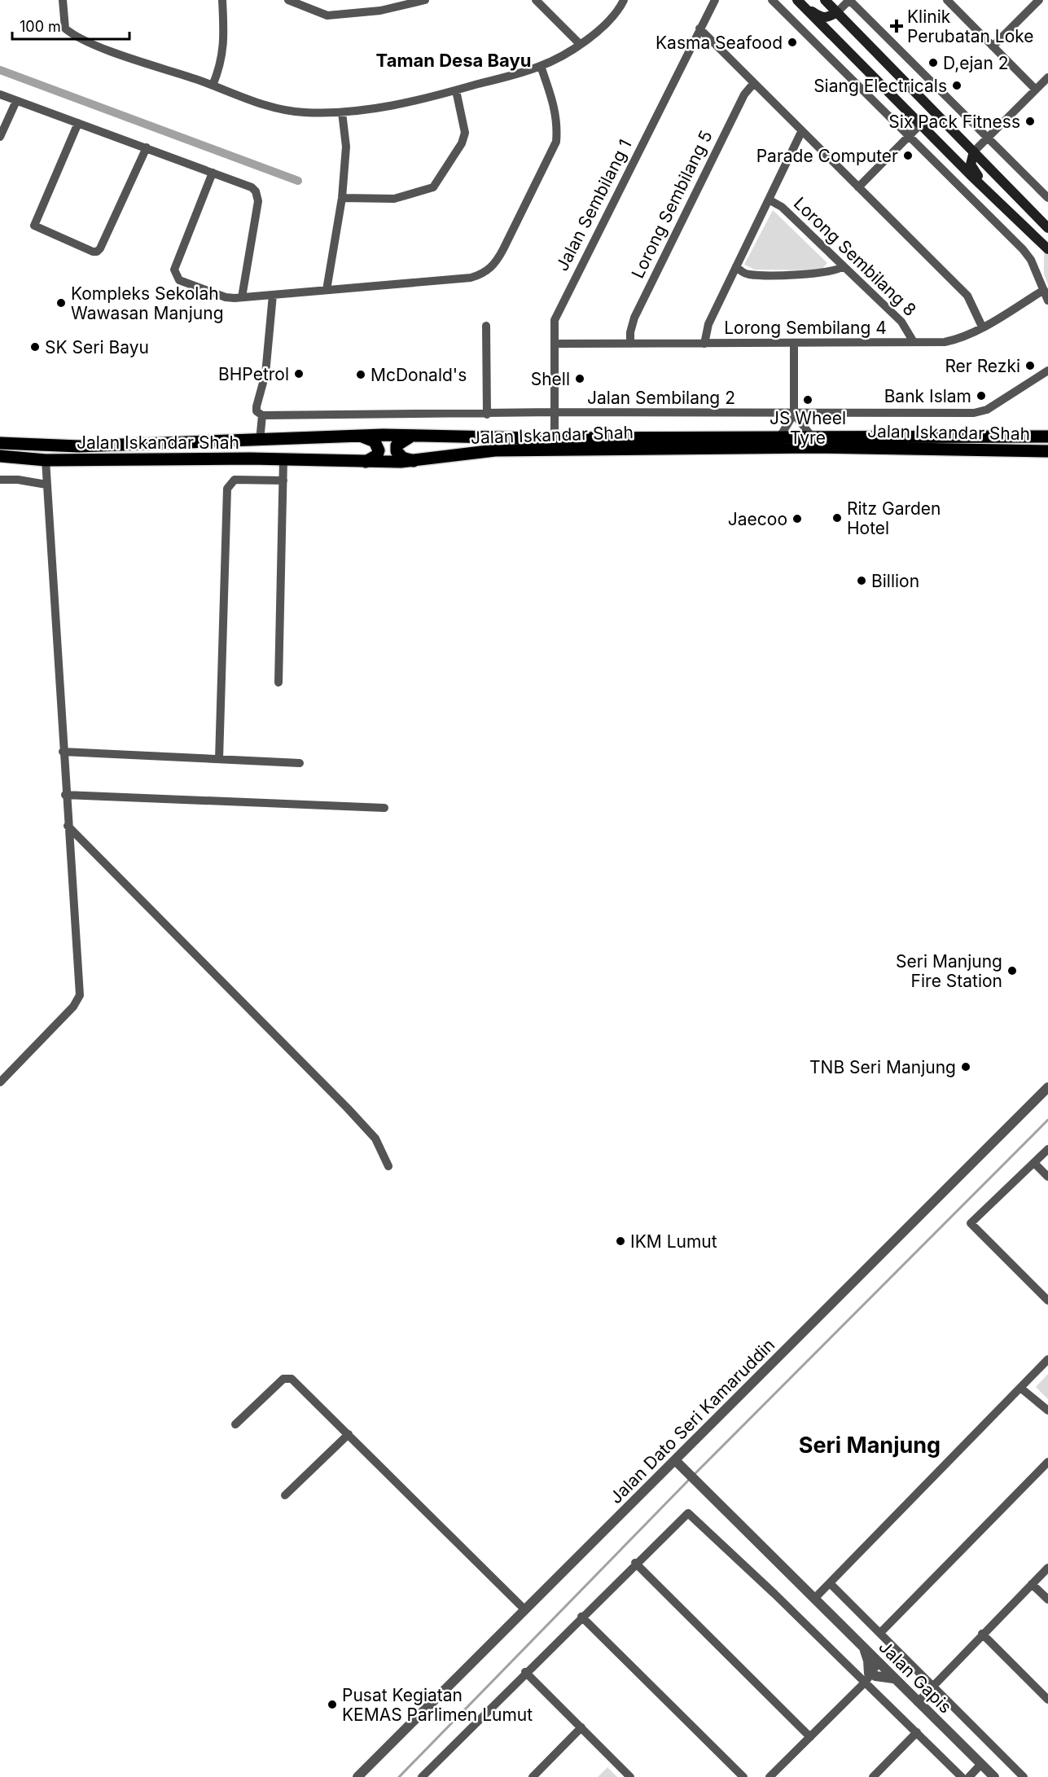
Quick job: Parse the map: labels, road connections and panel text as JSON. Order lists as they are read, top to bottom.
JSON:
{
  "streets": {
    "main road": ["Jalan Iskandar Shah"],
    "street": [
      "Lorong Sembilang 5",
      "Jalan Sembilang 1",
      "Lorong Sembilang 8",
      "Lorong Sembilang 4",
      "Jalan Sembilang 2",
      "Jalan Dato Seri Kamaruddin",
      "Jalan Gapis"
    ]
  },
  "crossings": [
    ["Lorong Sembilang 5", "Lorong Sembilang 4"],
    ["Jalan Sembilang 1", "Lorong Sembilang 4"],
    ["Jalan Sembilang 1", "Jalan Sembilang 2"],
    ["Jalan Sembilang 1", "Jalan Iskandar Shah"],
    ["Lorong Sembilang 8", "Lorong Sembilang 4"],
    ["Jalan Dato Seri Kamaruddin", "Jalan Gapis"]
  ],
  "districts": ["Taman Desa Bayu", "Seri Manjung"],
  "places": {
    "health": ["Klinik Perubatan Loke"],
    "other": [
      "Kasma Seafood",
      "D,ejan 2",
      "Siang Electricals",
      "Six Pack Fitness",
      "Parade Computer",
      "Kompleks Sekolah Wawasan Manjung",
      "SK Seri Bayu",
      "Rer Rezki",
      "BHPetrol",
      "McDonald's",
      "Shell",
      "Bank Islam",
      "JS Wheel Tyre",
      "Ritz Garden Hotel",
      "Jaecoo",
      "Billion",
      "Seri Manjung Fire Station",
      "TNB Seri Manjung",
      "IKM Lumut",
      "Pusat Kegiatan KEMAS Parlimen Lumut"
    ]
  },
  "scale_bar": "100 m"
}
